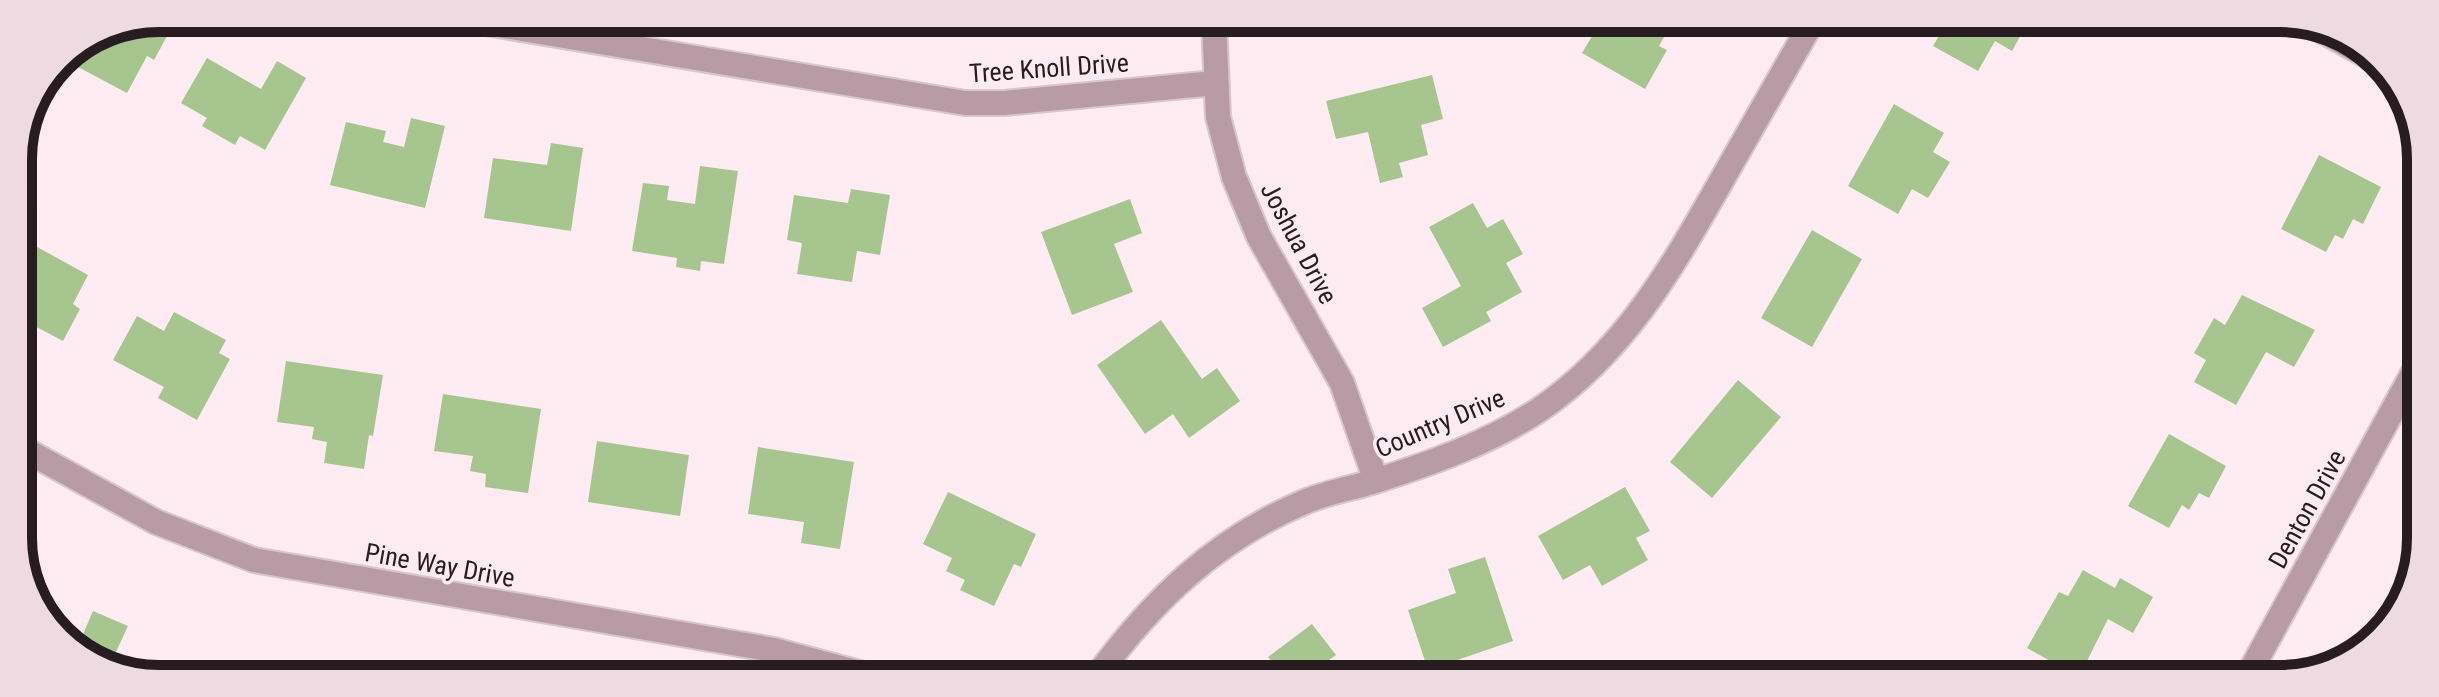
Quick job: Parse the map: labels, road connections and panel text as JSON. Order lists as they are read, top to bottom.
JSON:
{
  "streets": {
    "street": [
      "Tree Knoll Drive",
      "Joshua Drive",
      "Country Drive",
      "Denton Drive",
      "Pine Way Drive"
    ]
  },
  "crossings": [
    ["Tree Knoll Drive", "Joshua Drive"],
    ["Joshua Drive", "Country Drive"]
  ]
}
